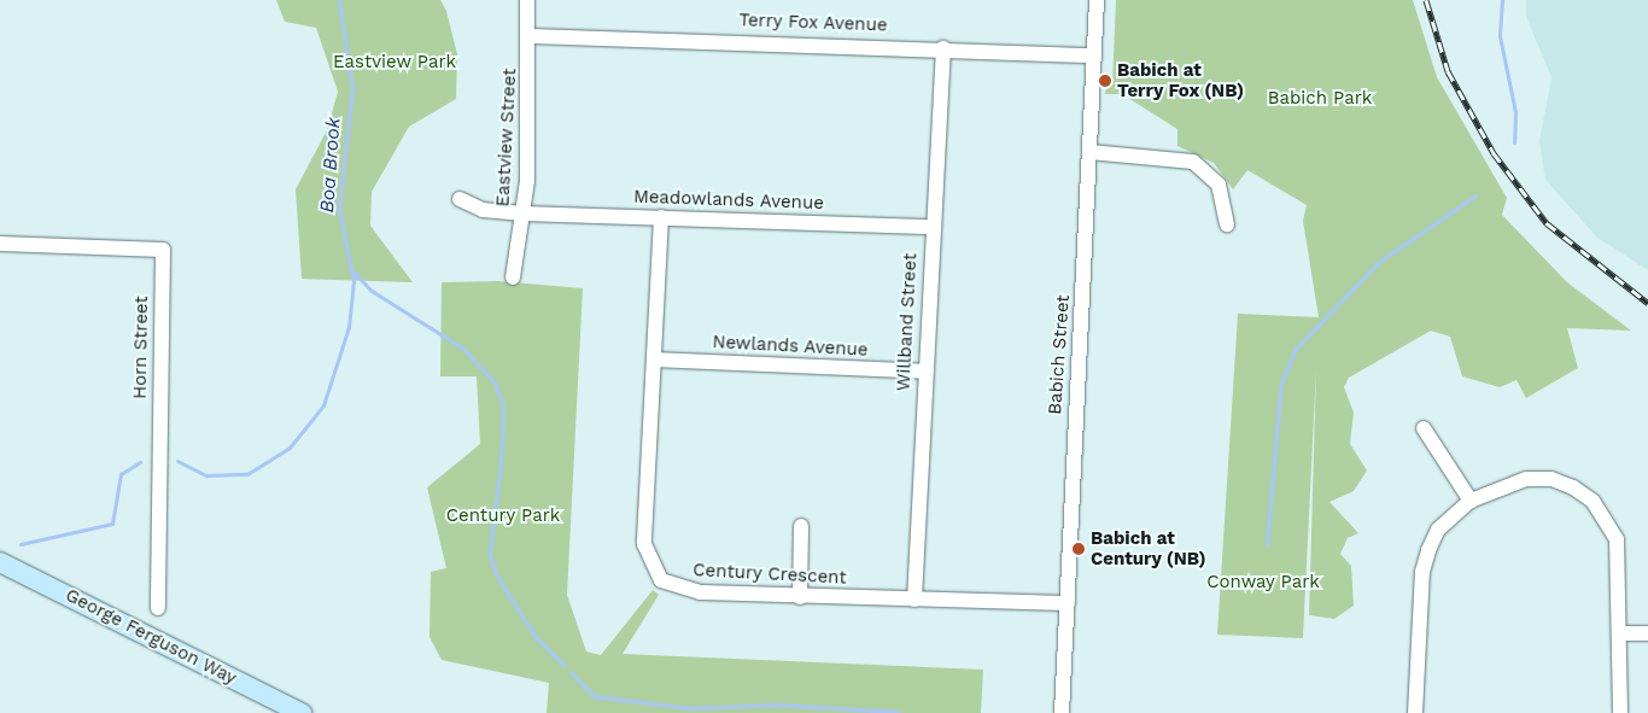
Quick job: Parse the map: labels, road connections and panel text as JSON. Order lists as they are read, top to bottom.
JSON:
{
  "streets": {
    "main road": ["George Ferguson Way"],
    "street": [
      "Terry Fox Avenue",
      "Eastview Street",
      "Meadowlands Avenue",
      "Willband Street",
      "Newlands Avenue",
      "Horn Street",
      "Babich Street",
      "Century Crescent"
    ]
  },
  "crossings": [
    ["Terry Fox Avenue", "Eastview Street"],
    ["Terry Fox Avenue", "Willband Street"],
    ["Terry Fox Avenue", "Babich Street"],
    ["Eastview Street", "Meadowlands Avenue"],
    ["Meadowlands Avenue", "Willband Street"],
    ["Meadowlands Avenue", "Century Crescent"],
    ["Willband Street", "Newlands Avenue"],
    ["Willband Street", "Century Crescent"],
    ["Newlands Avenue", "Century Crescent"],
    ["Babich Street", "Century Crescent"]
  ],
  "water": ["Boa Brook"],
  "parks": [
    "Eastview Park",
    "Babich Park",
    "Century Park",
    "Conway Park"
  ],
  "places": ["Babich at Terry Fox (NB)", "Babich at Century (NB)"]
}
